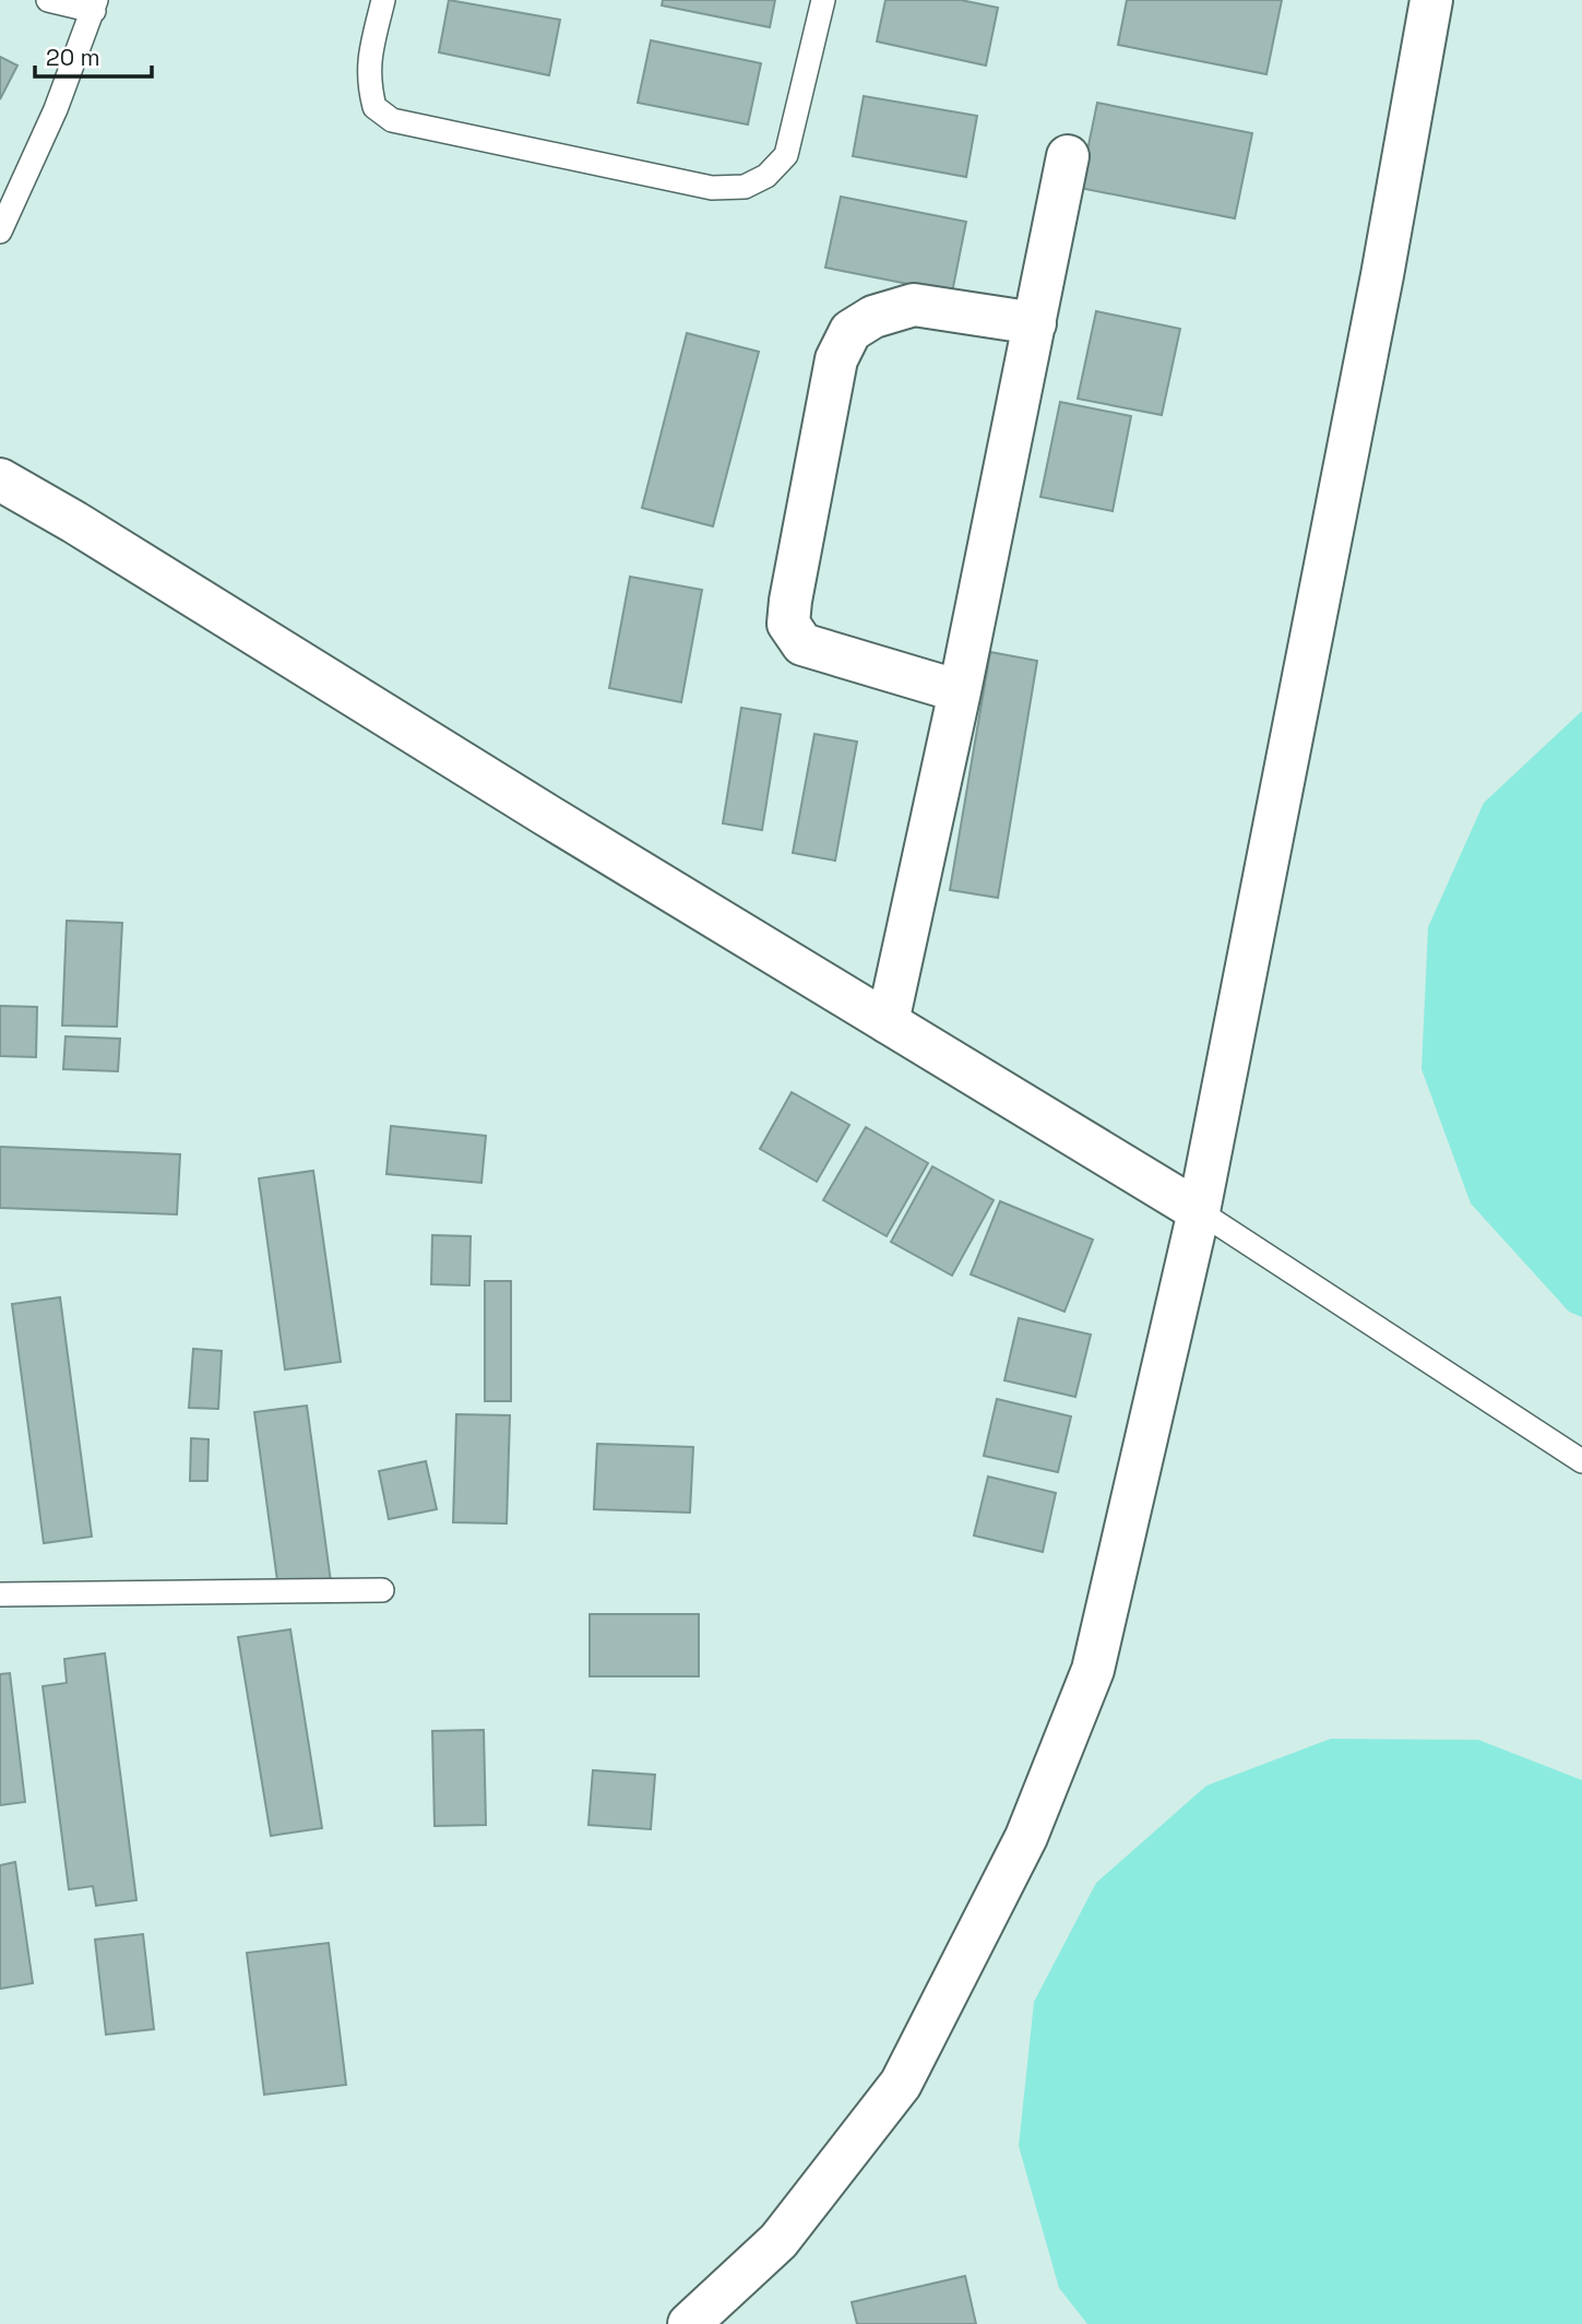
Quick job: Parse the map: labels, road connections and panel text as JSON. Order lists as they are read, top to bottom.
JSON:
{
  "scale_bar": "20 m"
}
